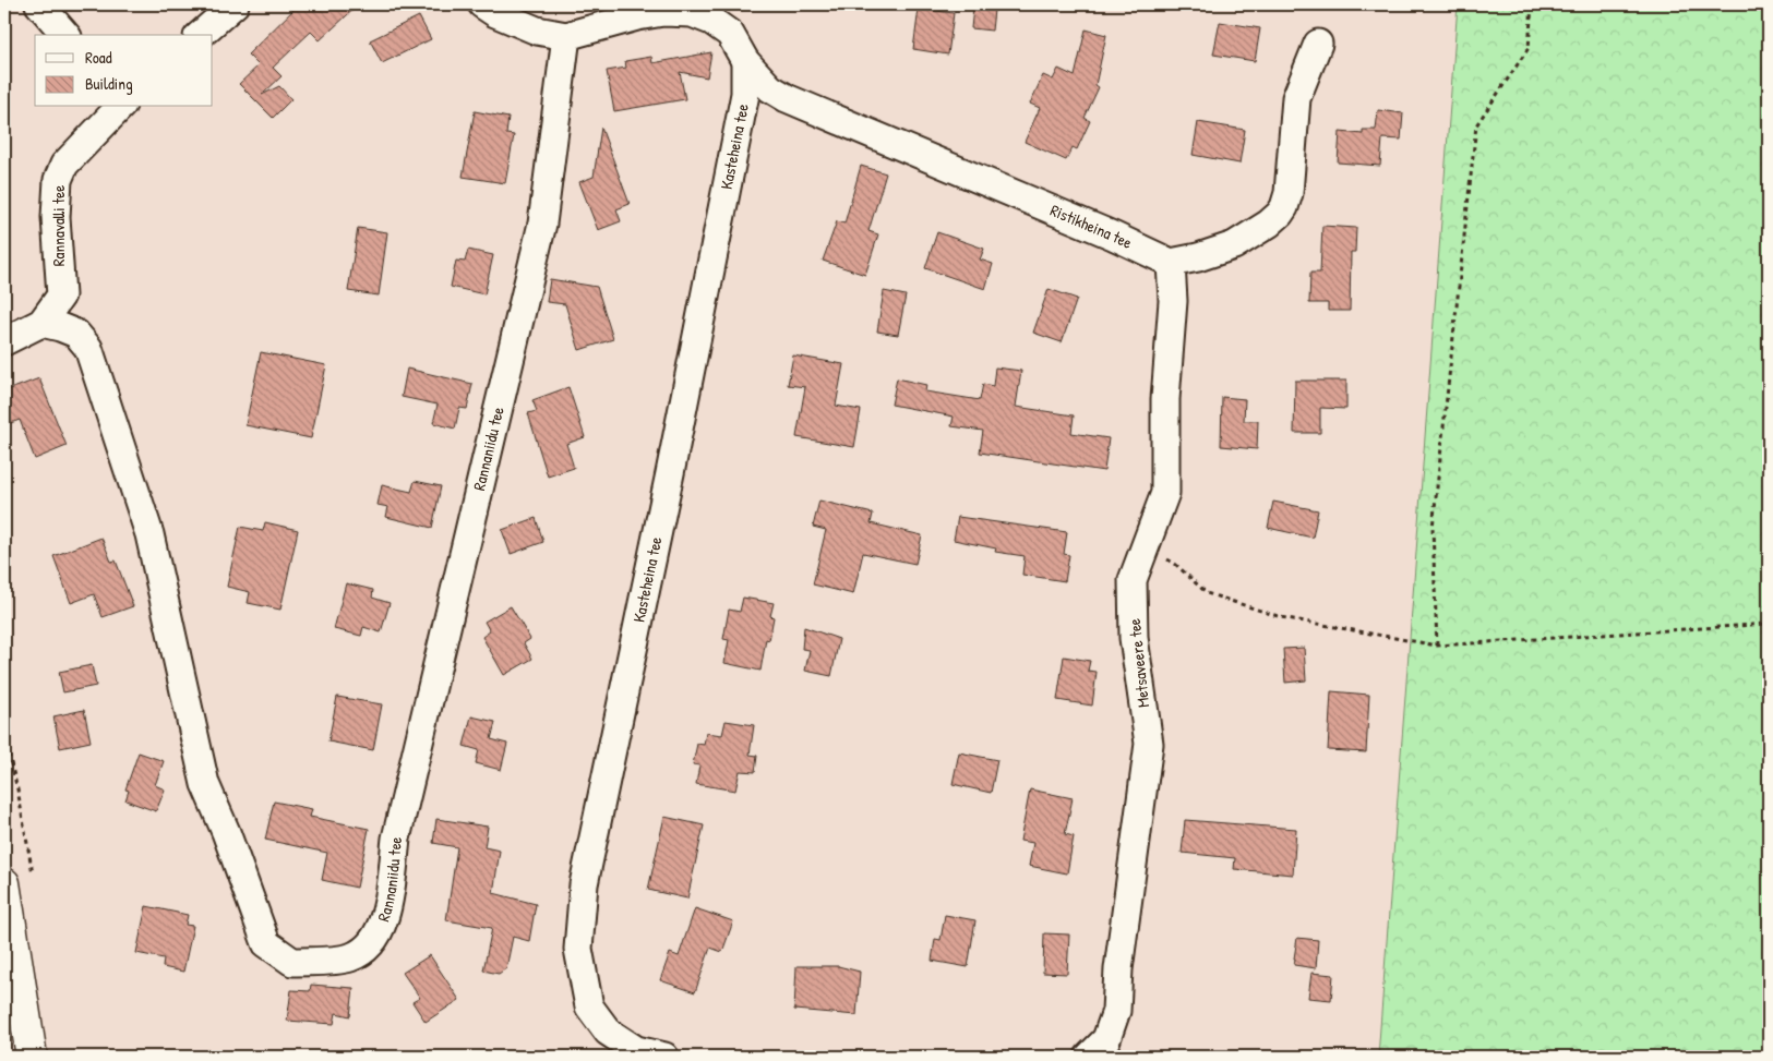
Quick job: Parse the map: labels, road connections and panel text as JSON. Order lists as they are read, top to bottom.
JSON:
{
  "streets": {
    "street": [
      "Kasteheina tee",
      "Rannavalli tee",
      "Ristikheina tee",
      "Rannaniidu tee",
      "Metsaveere tee"
    ]
  },
  "crossings": [
    ["Kasteheina tee", "Ristikheina tee"],
    ["Rannavalli tee", "Rannaniidu tee"],
    ["Ristikheina tee", "Metsaveere tee"]
  ],
  "legend": ["Road", "Building"]
}
